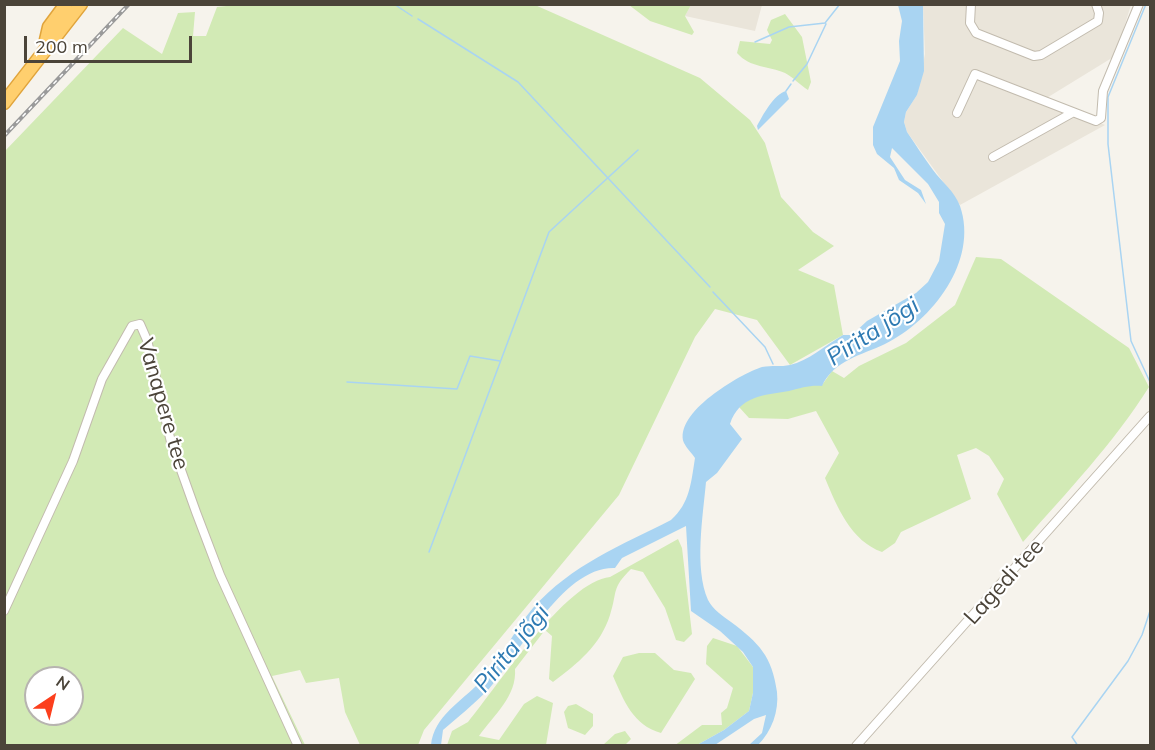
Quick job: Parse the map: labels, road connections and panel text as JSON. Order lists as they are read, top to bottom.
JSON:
{
  "streets": {
    "street": ["Vanapere tee", "Lagedi tee"]
  },
  "water": ["Pirita jõgi"],
  "scale_bar": "200 m",
  "north": "top right"
}
